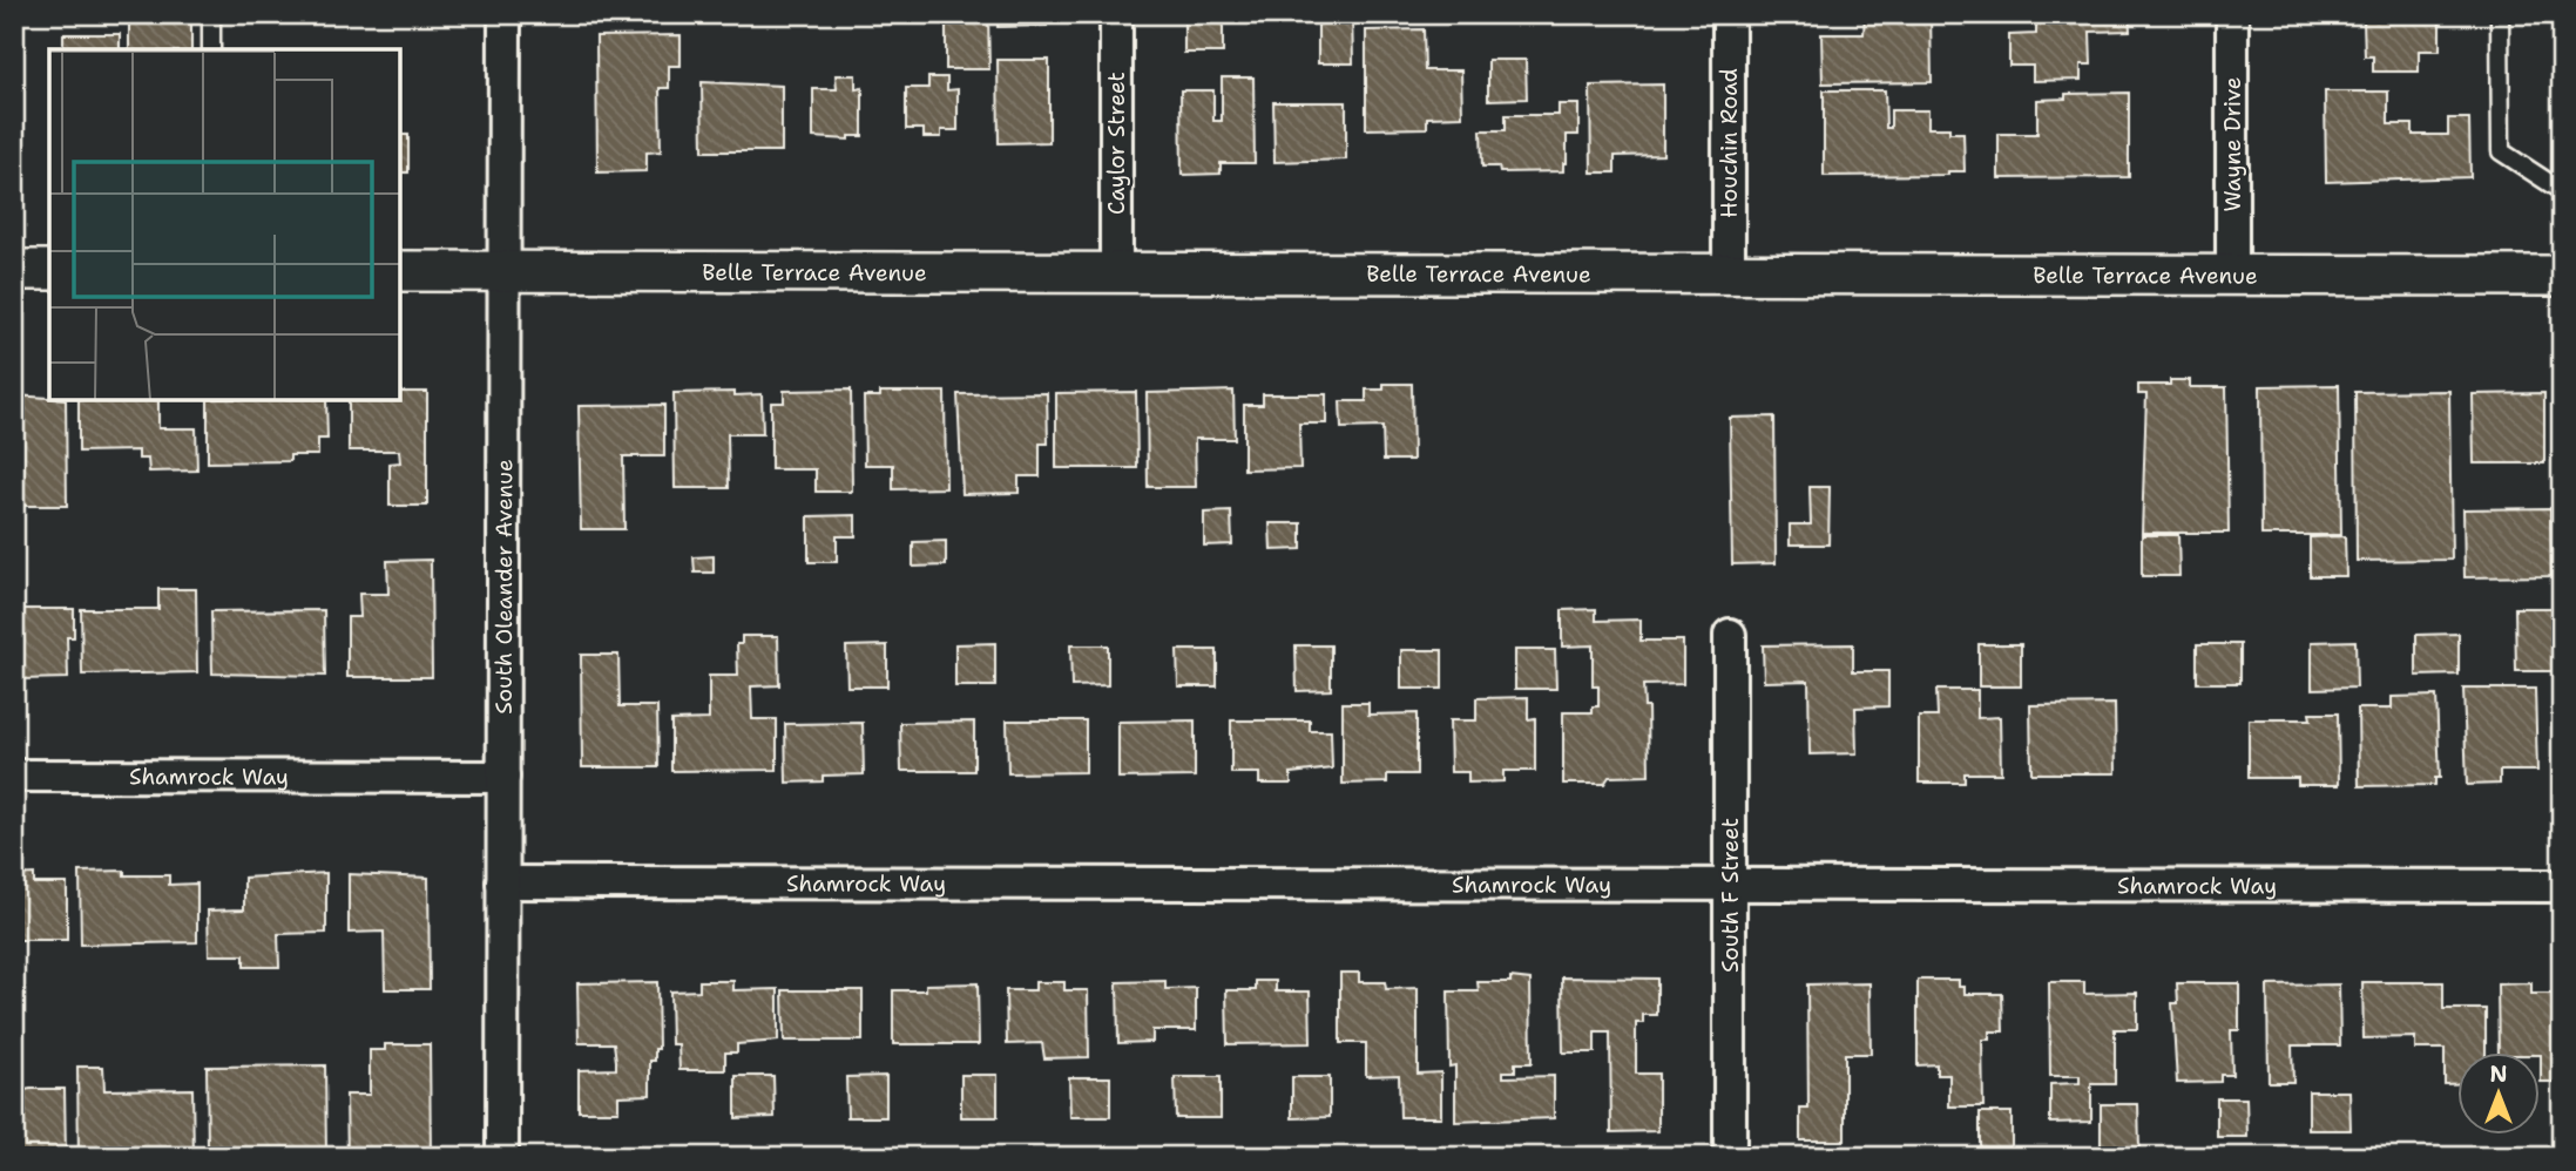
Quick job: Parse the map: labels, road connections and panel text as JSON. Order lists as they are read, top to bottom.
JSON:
{
  "streets": {
    "street": [
      "Caylor Street",
      "Houchin Road",
      "Wayne Drive",
      "Belle Terrace Avenue",
      "South Oleander Avenue",
      "Shamrock Way",
      "South F Street"
    ]
  },
  "crossings": [
    ["Caylor Street", "Belle Terrace Avenue"],
    ["Houchin Road", "Belle Terrace Avenue"],
    ["Wayne Drive", "Belle Terrace Avenue"],
    ["Belle Terrace Avenue", "South Oleander Avenue"],
    ["South Oleander Avenue", "Shamrock Way"],
    ["Shamrock Way", "South F Street"]
  ],
  "north": "top"
}
